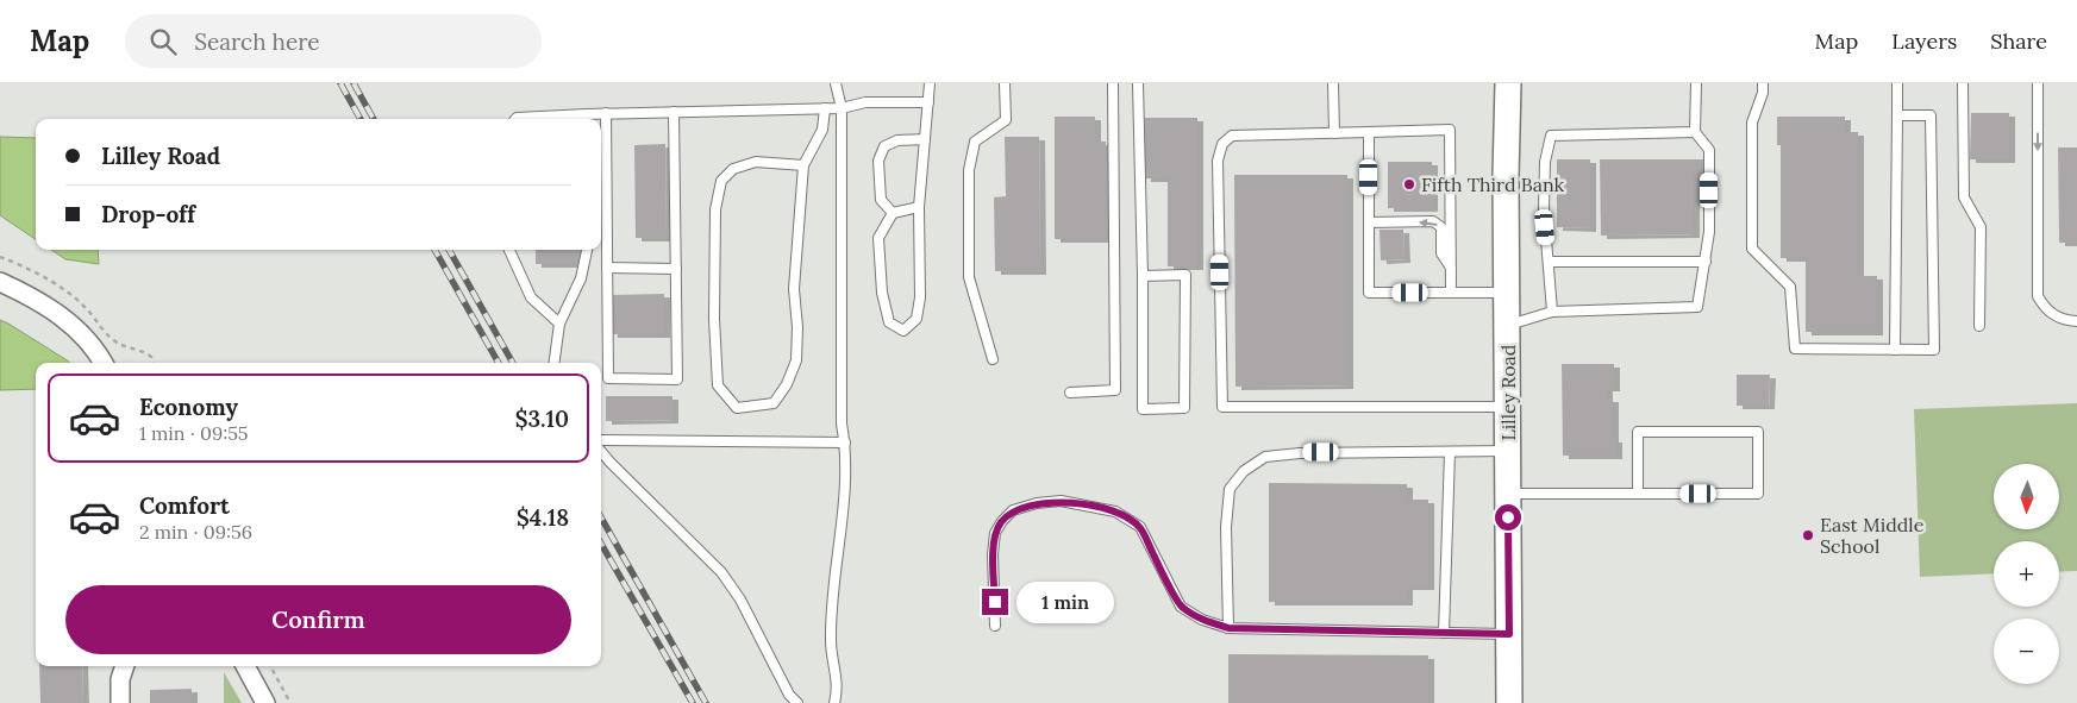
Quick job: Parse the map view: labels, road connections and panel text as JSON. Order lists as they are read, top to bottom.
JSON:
{
  "streets": {
    "street": ["Lilley Road"]
  },
  "places": ["Fifth Third Bank", "East Middle School"],
  "north": "bottom",
  "page": {
    "header": "Map",
    "search": "Search here",
    "nav": ["Map", "Layers", "Share"],
    "banner": ["Lilley Road", "Drop-off"],
    "list": [
      {
        "name": "Economy",
        "note": "1 min · 09:55",
        "value": "$3.10"
      },
      {
        "name": "Comfort",
        "note": "2 min · 09:56",
        "value": "$4.18"
      }
    ],
    "map_buttons": ["+", "−"],
    "buttons": "Confirm",
    "bubble": "1 min"
  }
}
